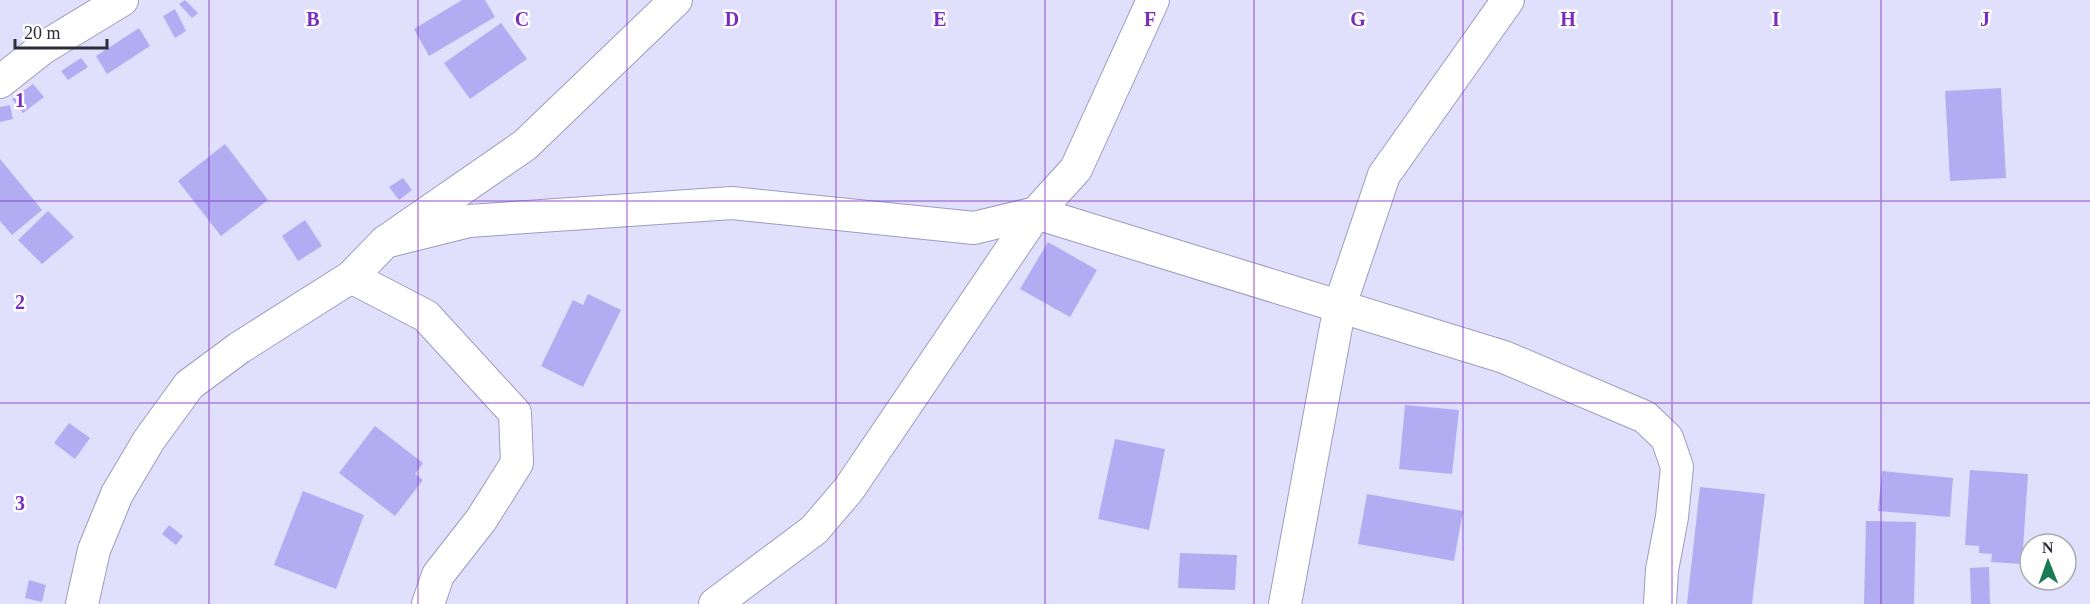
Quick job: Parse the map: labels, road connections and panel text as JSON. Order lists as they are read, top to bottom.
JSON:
{
  "scale_bar": "20 m",
  "north": "top",
  "grid": {
    "columns": [
      "B",
      "C",
      "D",
      "E",
      "F",
      "G",
      "H",
      "I",
      "J"
    ],
    "rows": ["1", "2", "3"]
  }
}
